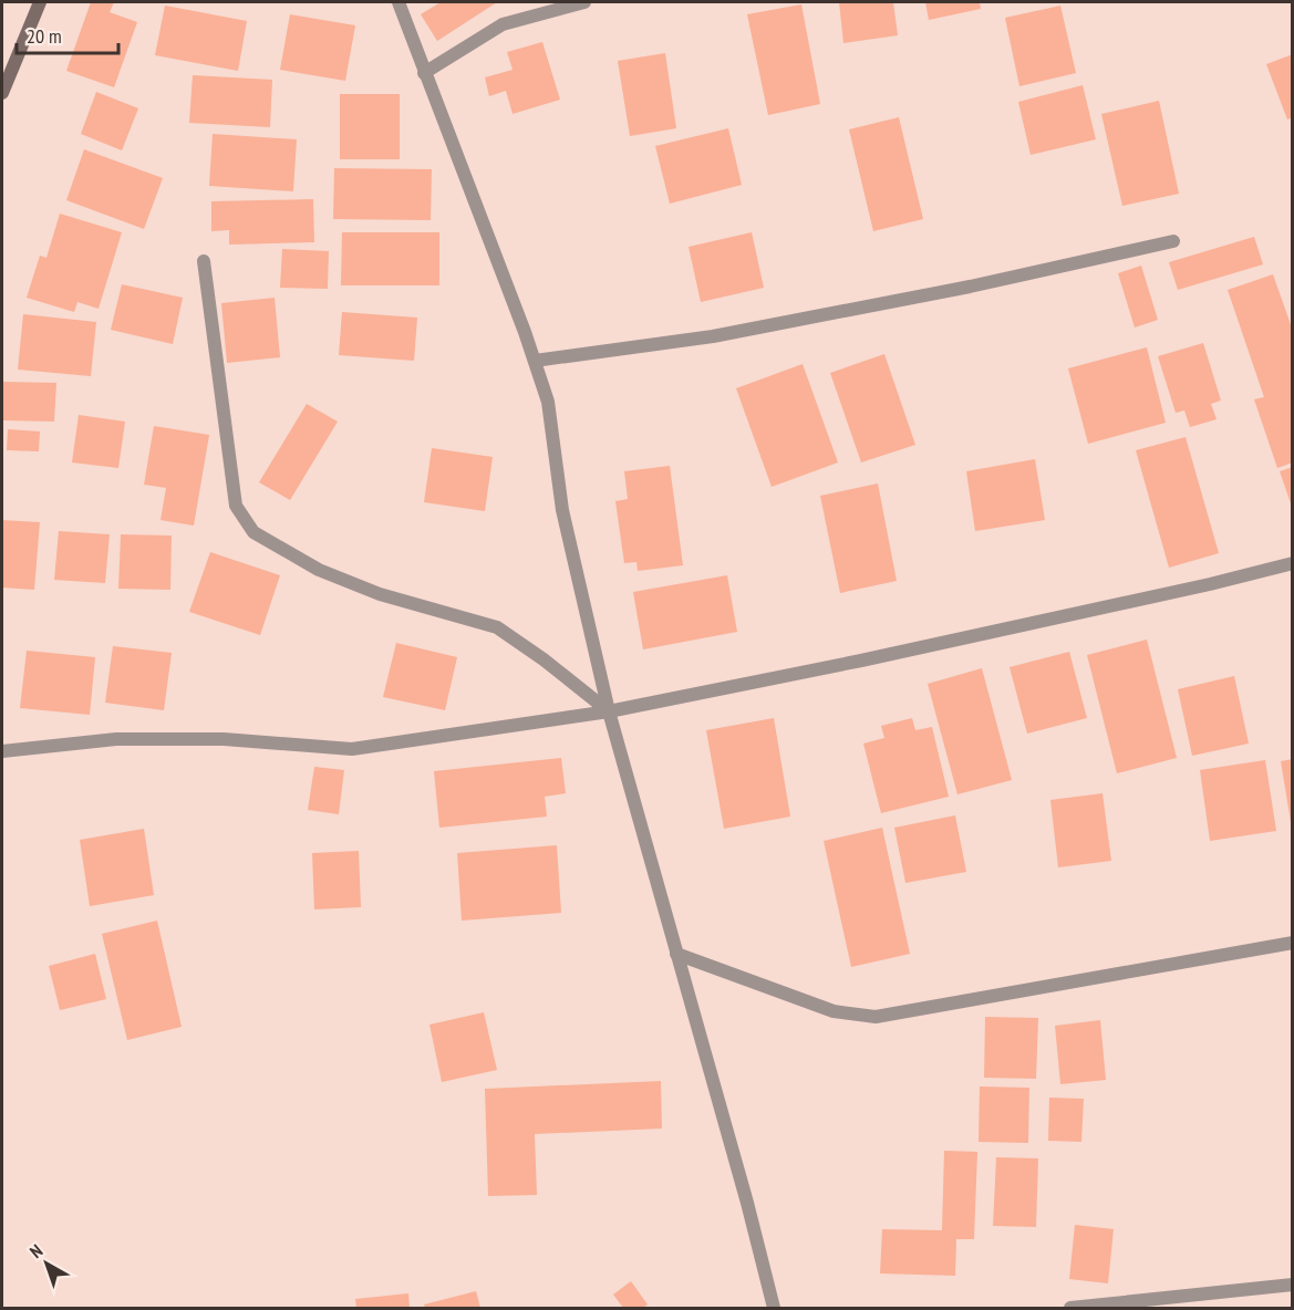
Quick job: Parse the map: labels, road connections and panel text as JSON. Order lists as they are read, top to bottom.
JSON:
{
  "scale_bar": "20 m",
  "north": "top left"
}
